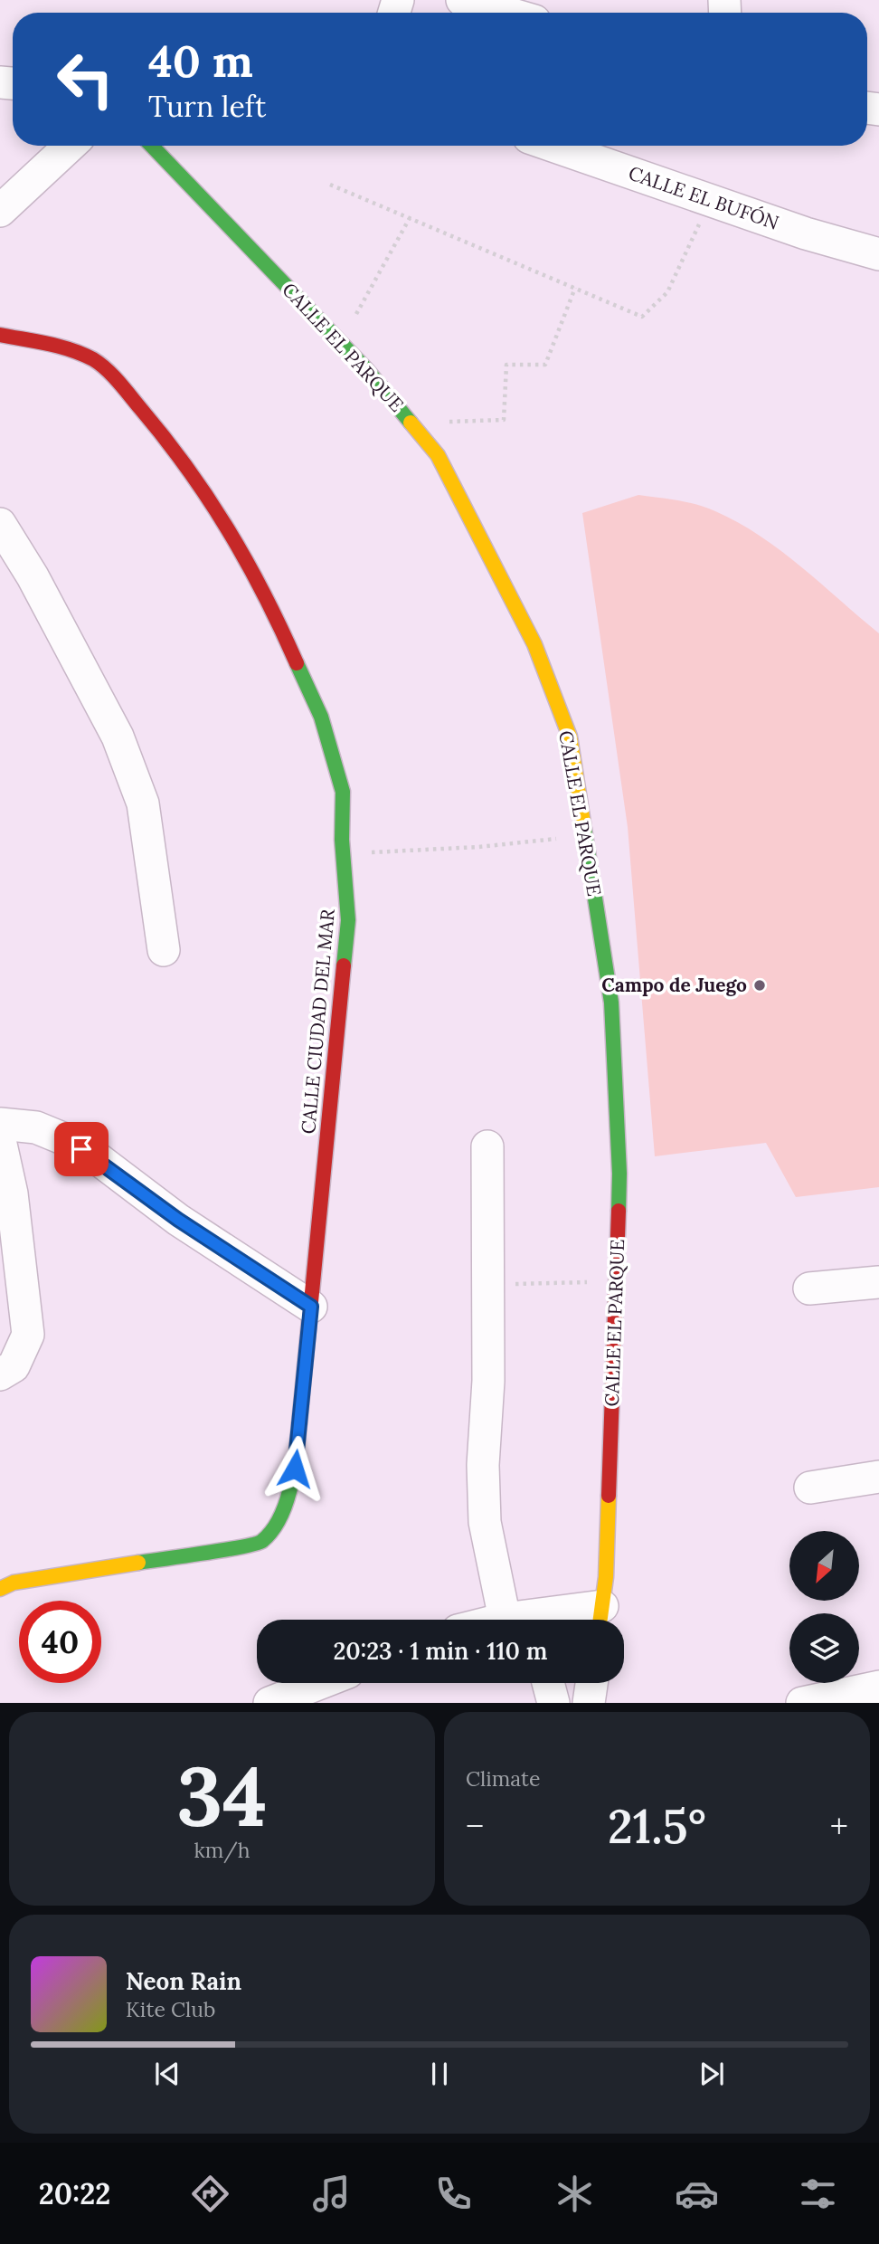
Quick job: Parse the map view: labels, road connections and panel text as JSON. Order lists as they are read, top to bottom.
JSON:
{
  "streets": {
    "street": ["CALLE EL BUFÓN", "CALLE EL PARQUE", "CALLE CIUDAD DEL MAR"]
  },
  "places": ["Campo de Juego"],
  "north": "bottom left",
  "page": {
    "turn": ["40 m", "Turn left"],
    "limit": "40",
    "trip": "20:23 · 1 min · 110 m",
    "tile": [
      ["34", "km/h"],
      "Climate"
    ],
    "heat": ["−", "21.5°", "+"],
    "song": ["Neon Rain", "Kite Club"],
    "tabs": "20:22"
  }
}
